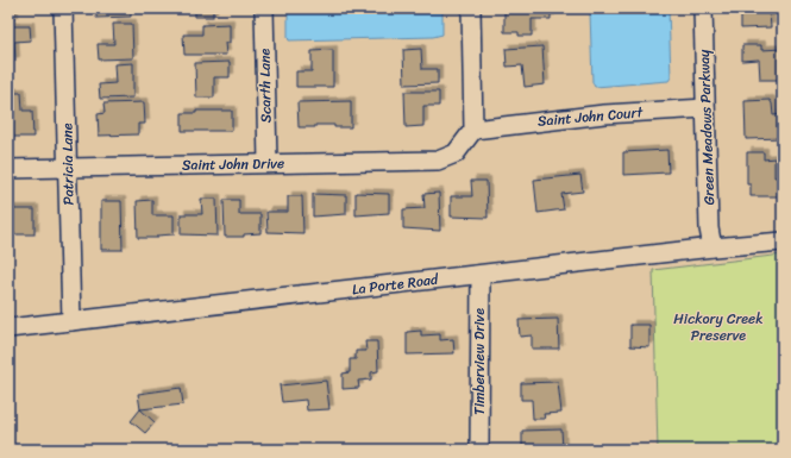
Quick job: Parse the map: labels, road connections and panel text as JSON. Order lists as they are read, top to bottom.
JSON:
{
  "streets": {
    "street": [
      "Scarth Lane",
      "Saint John Court",
      "Green Meadows Parkway",
      "Patricia Lane",
      "Saint John Drive",
      "La Porte Road",
      "Timberview Drive"
    ]
  },
  "crossings": [
    ["Scarth Lane", "Saint John Drive"],
    ["Saint John Court", "Green Meadows Parkway"],
    ["Saint John Court", "Saint John Drive"],
    ["Green Meadows Parkway", "La Porte Road"],
    ["Patricia Lane", "Saint John Drive"],
    ["Patricia Lane", "La Porte Road"],
    ["La Porte Road", "Timberview Drive"]
  ],
  "parks": ["Hickory Creek Preserve"]
}
